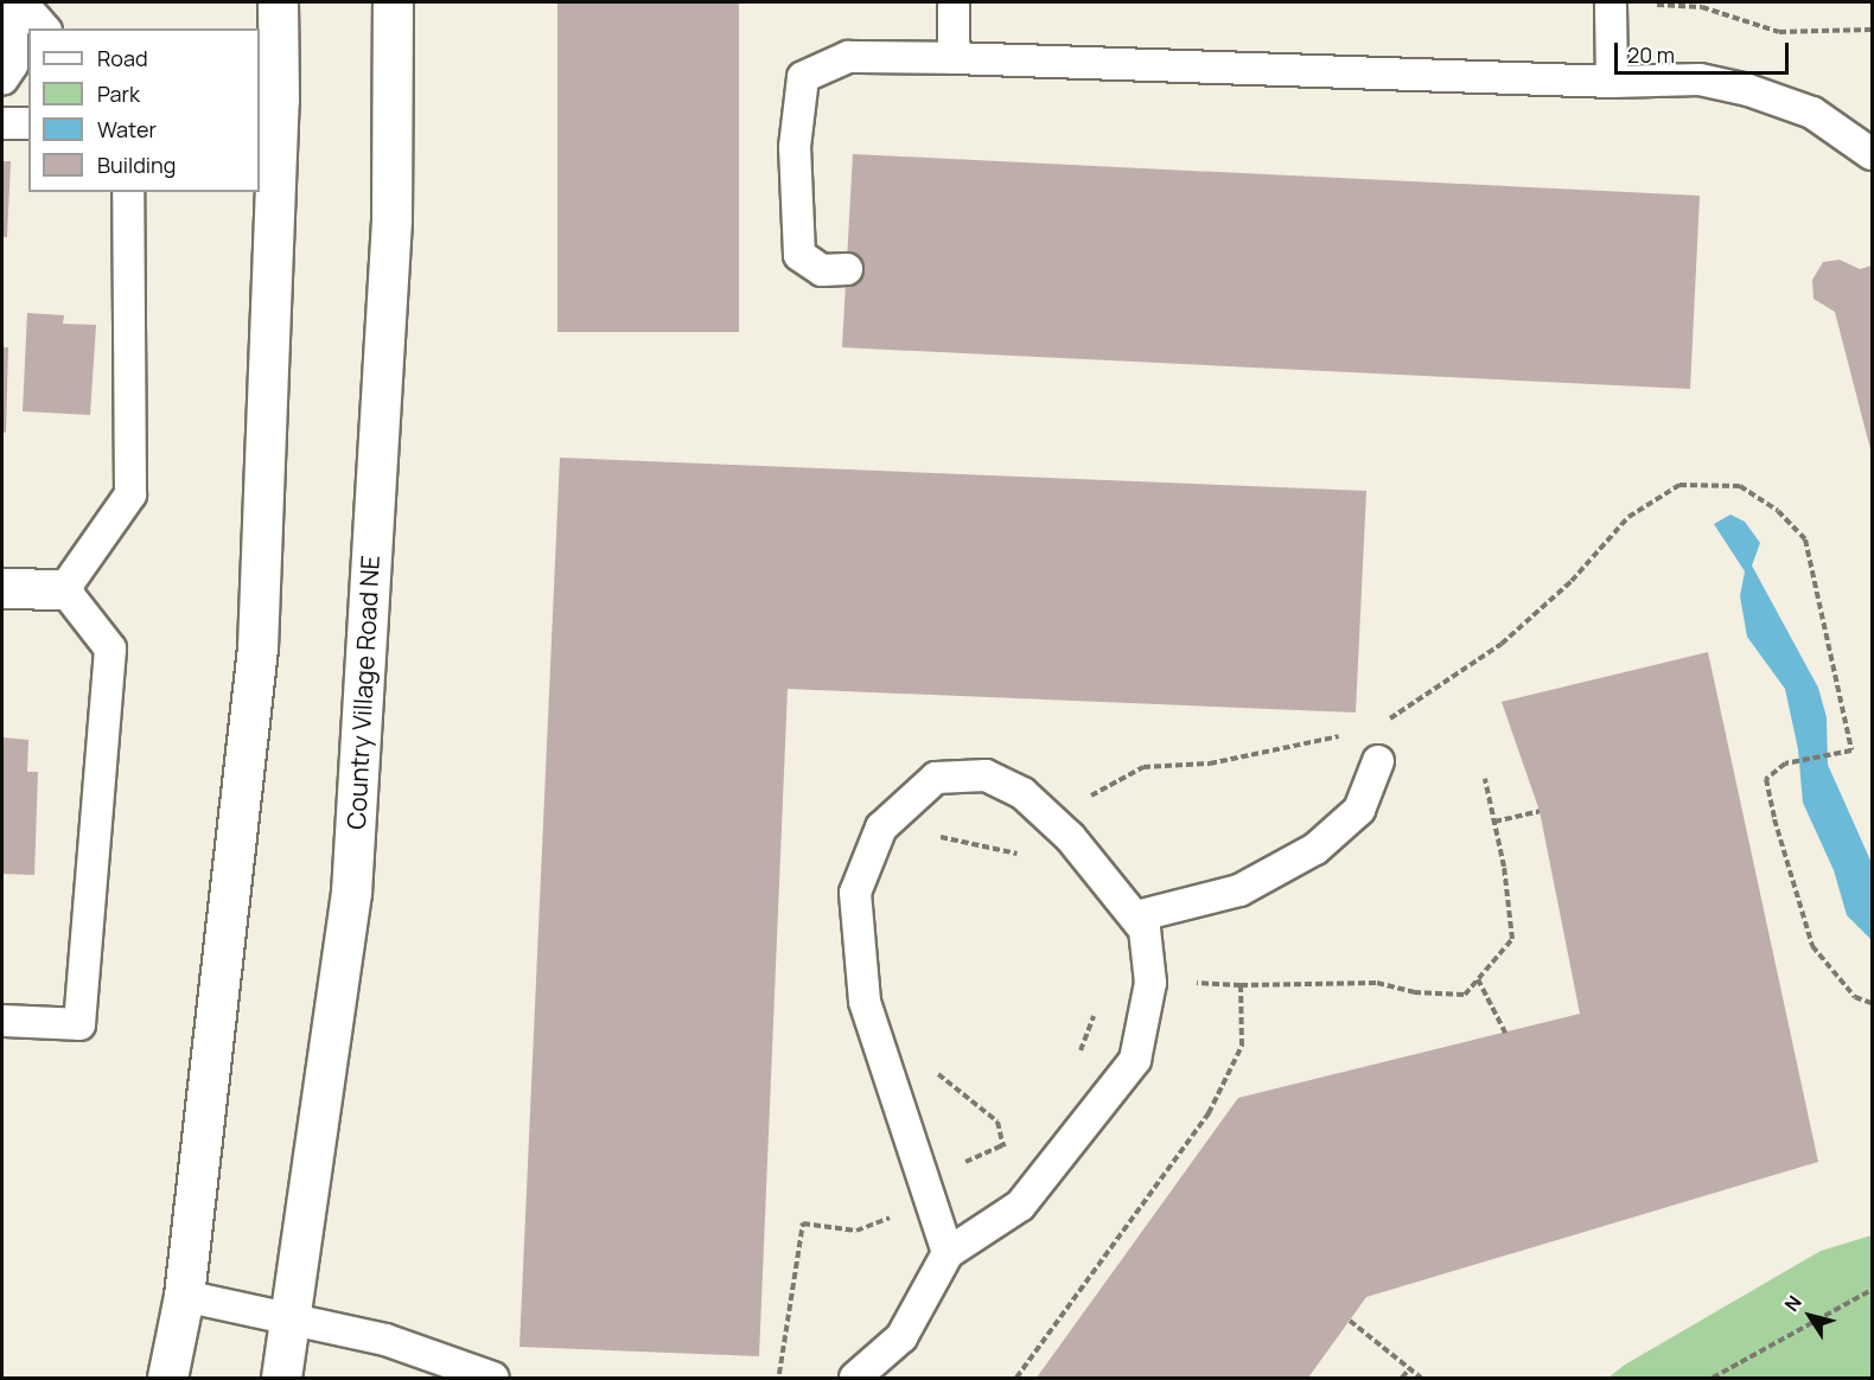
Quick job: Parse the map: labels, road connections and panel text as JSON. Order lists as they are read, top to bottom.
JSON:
{
  "streets": {
    "street": ["Country Village Road NE"]
  },
  "legend": [
    "Road",
    "Park",
    "Water",
    "Building"
  ],
  "scale_bar": "20 m",
  "north": "top left"
}
